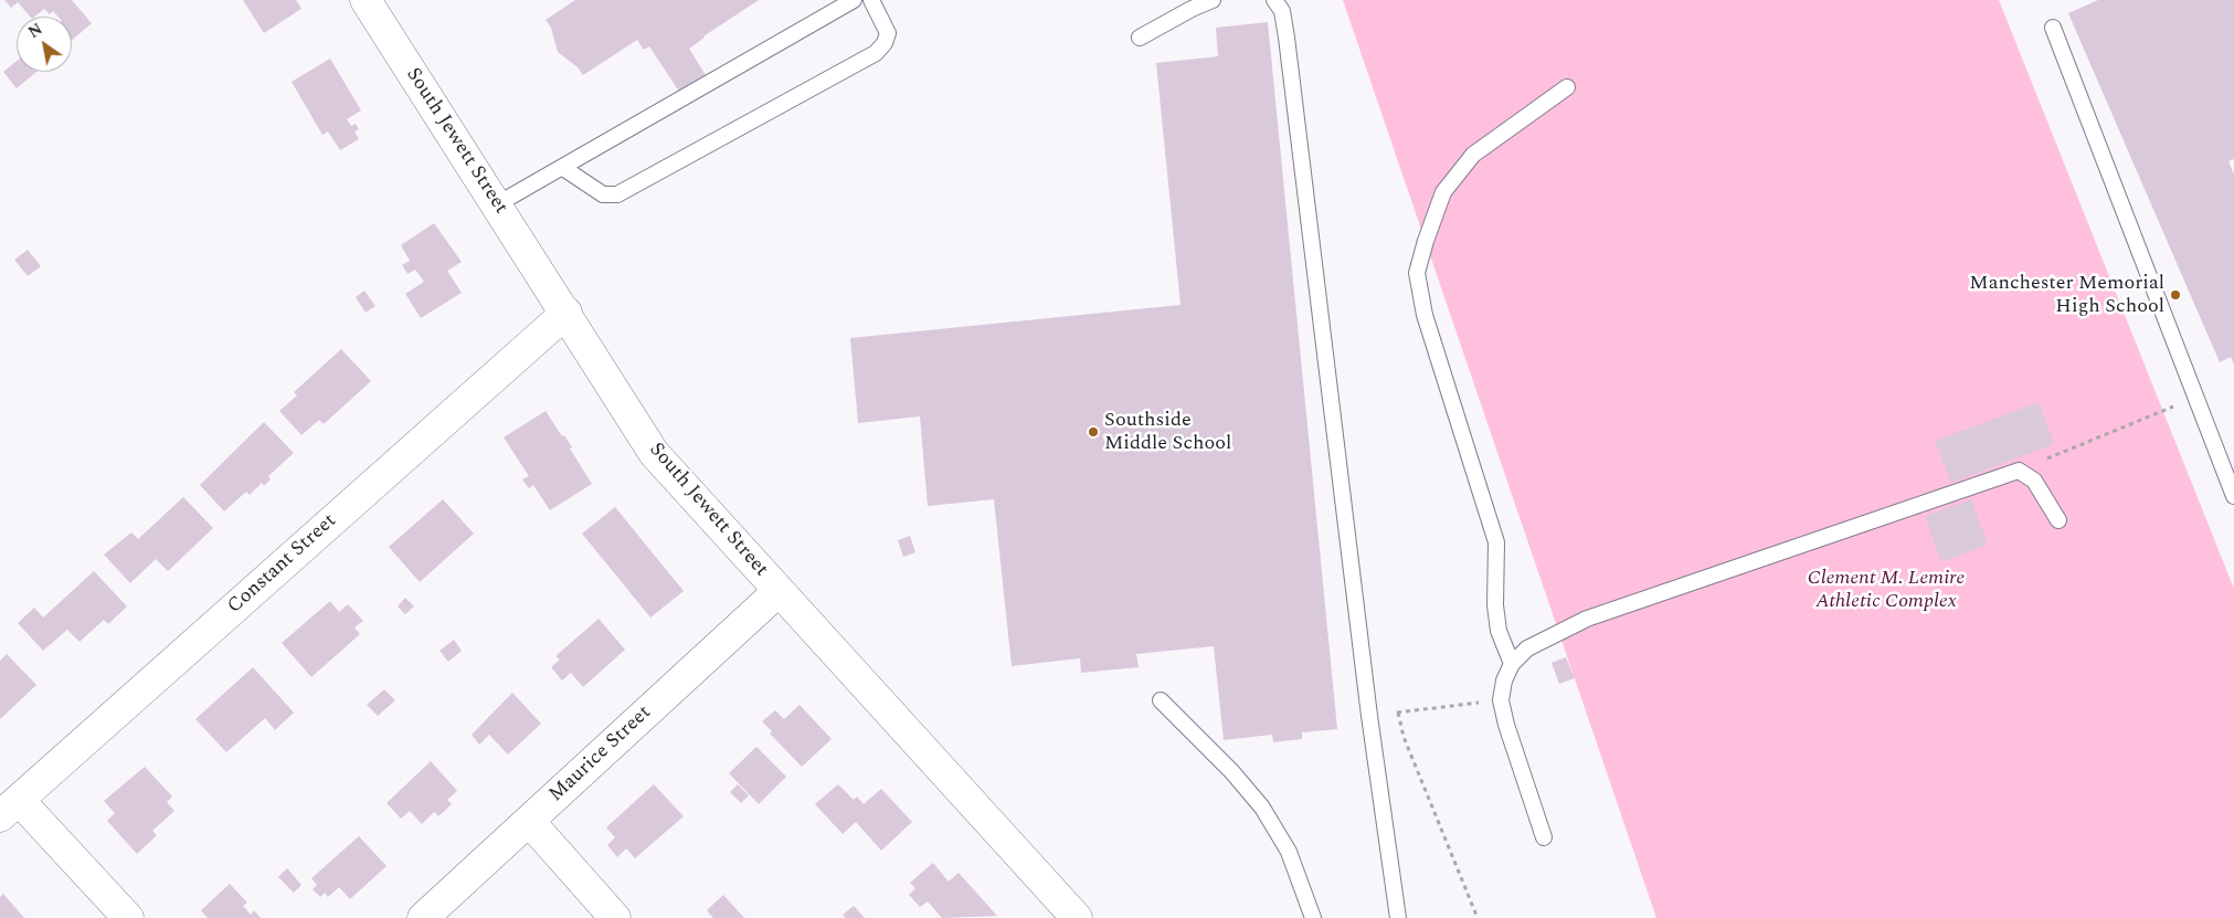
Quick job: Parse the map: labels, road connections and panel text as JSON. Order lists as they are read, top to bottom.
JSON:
{
  "streets": {
    "street": ["South Jewett Street", "Constant Street", "Maurice Street"]
  },
  "crossings": [
    ["South Jewett Street", "Constant Street"],
    ["South Jewett Street", "Maurice Street"]
  ],
  "parks": ["Clement M. Lemire Athletic Complex"],
  "places": ["Manchester Memorial High School", "Southside Middle School"],
  "north": "top left"
}
